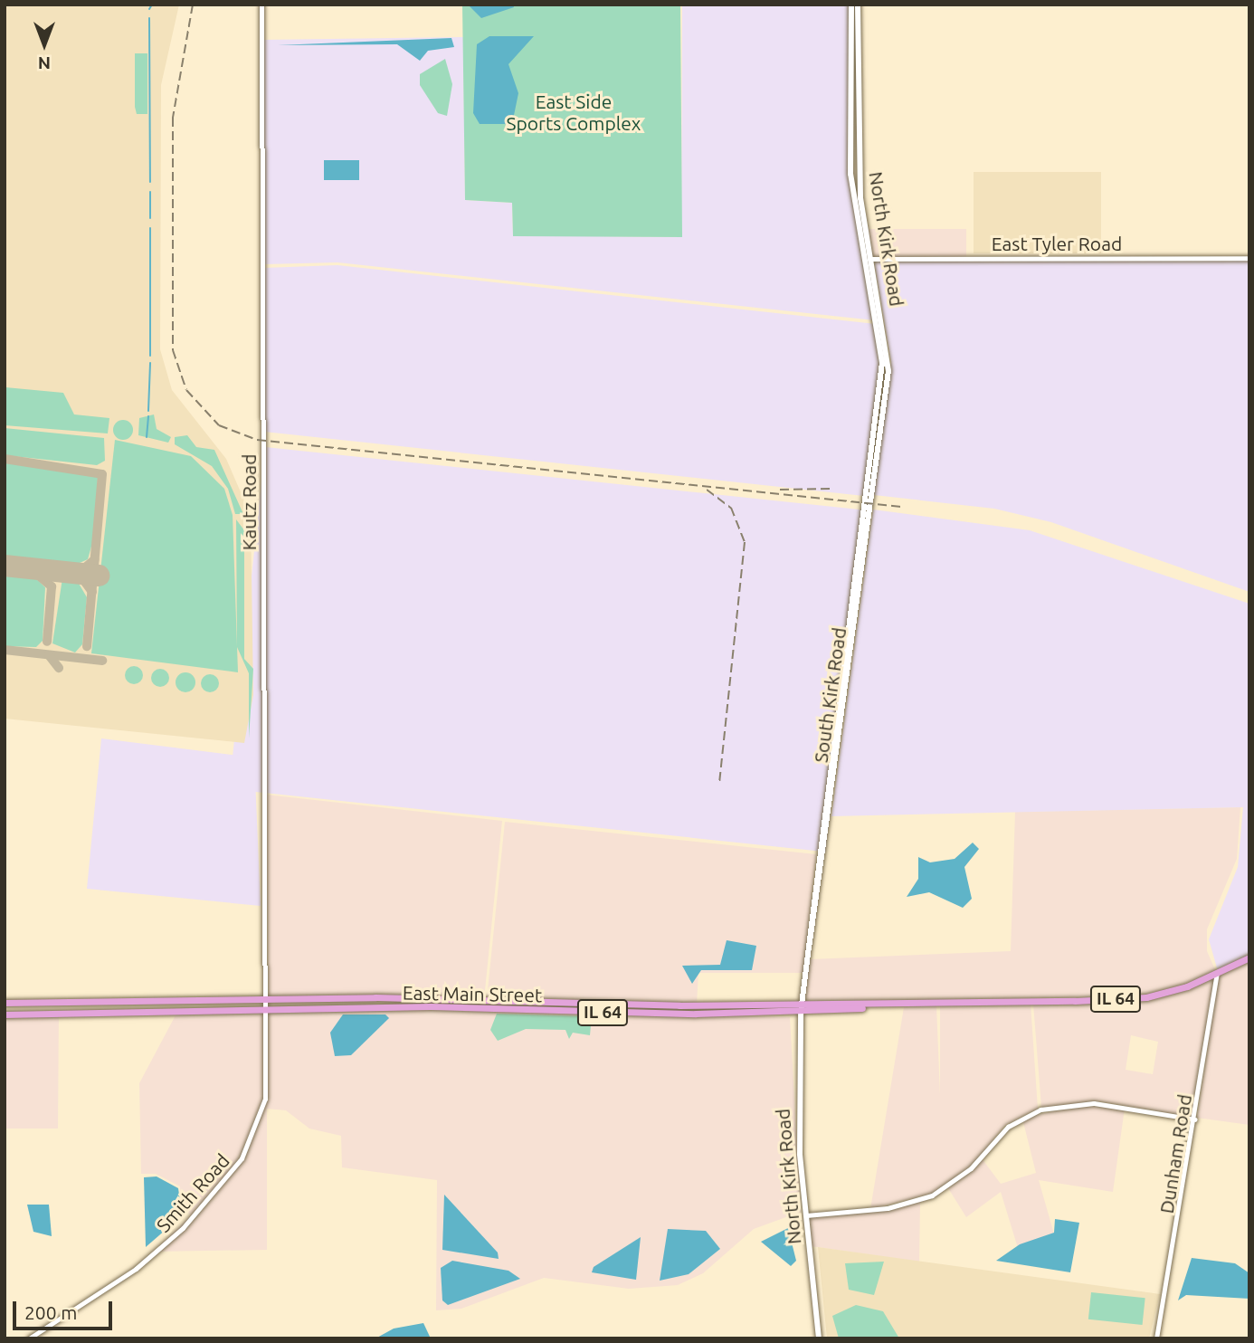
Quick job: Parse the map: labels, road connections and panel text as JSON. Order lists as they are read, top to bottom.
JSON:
{
  "streets": {
    "main road": [
      "North Kirk Road",
      "South Kirk Road",
      "East Main Street",
      "IL 64"
    ],
    "street": [
      "East Tyler Road",
      "Kautz Road",
      "Dunham Road",
      "Smith Road"
    ]
  },
  "crossings": [
    ["North Kirk Road", "East Tyler Road"],
    ["North Kirk Road", "South Kirk Road"],
    ["North Kirk Road", "East Main Street"],
    ["Kautz Road", "East Main Street"],
    ["Kautz Road", "Smith Road"],
    ["South Kirk Road", "East Main Street"],
    ["East Main Street", "Dunham Road"],
    ["East Main Street", "Smith Road"]
  ],
  "parks": ["East Side Sports Complex"],
  "scale_bar": "200 m",
  "north": "bottom"
}
